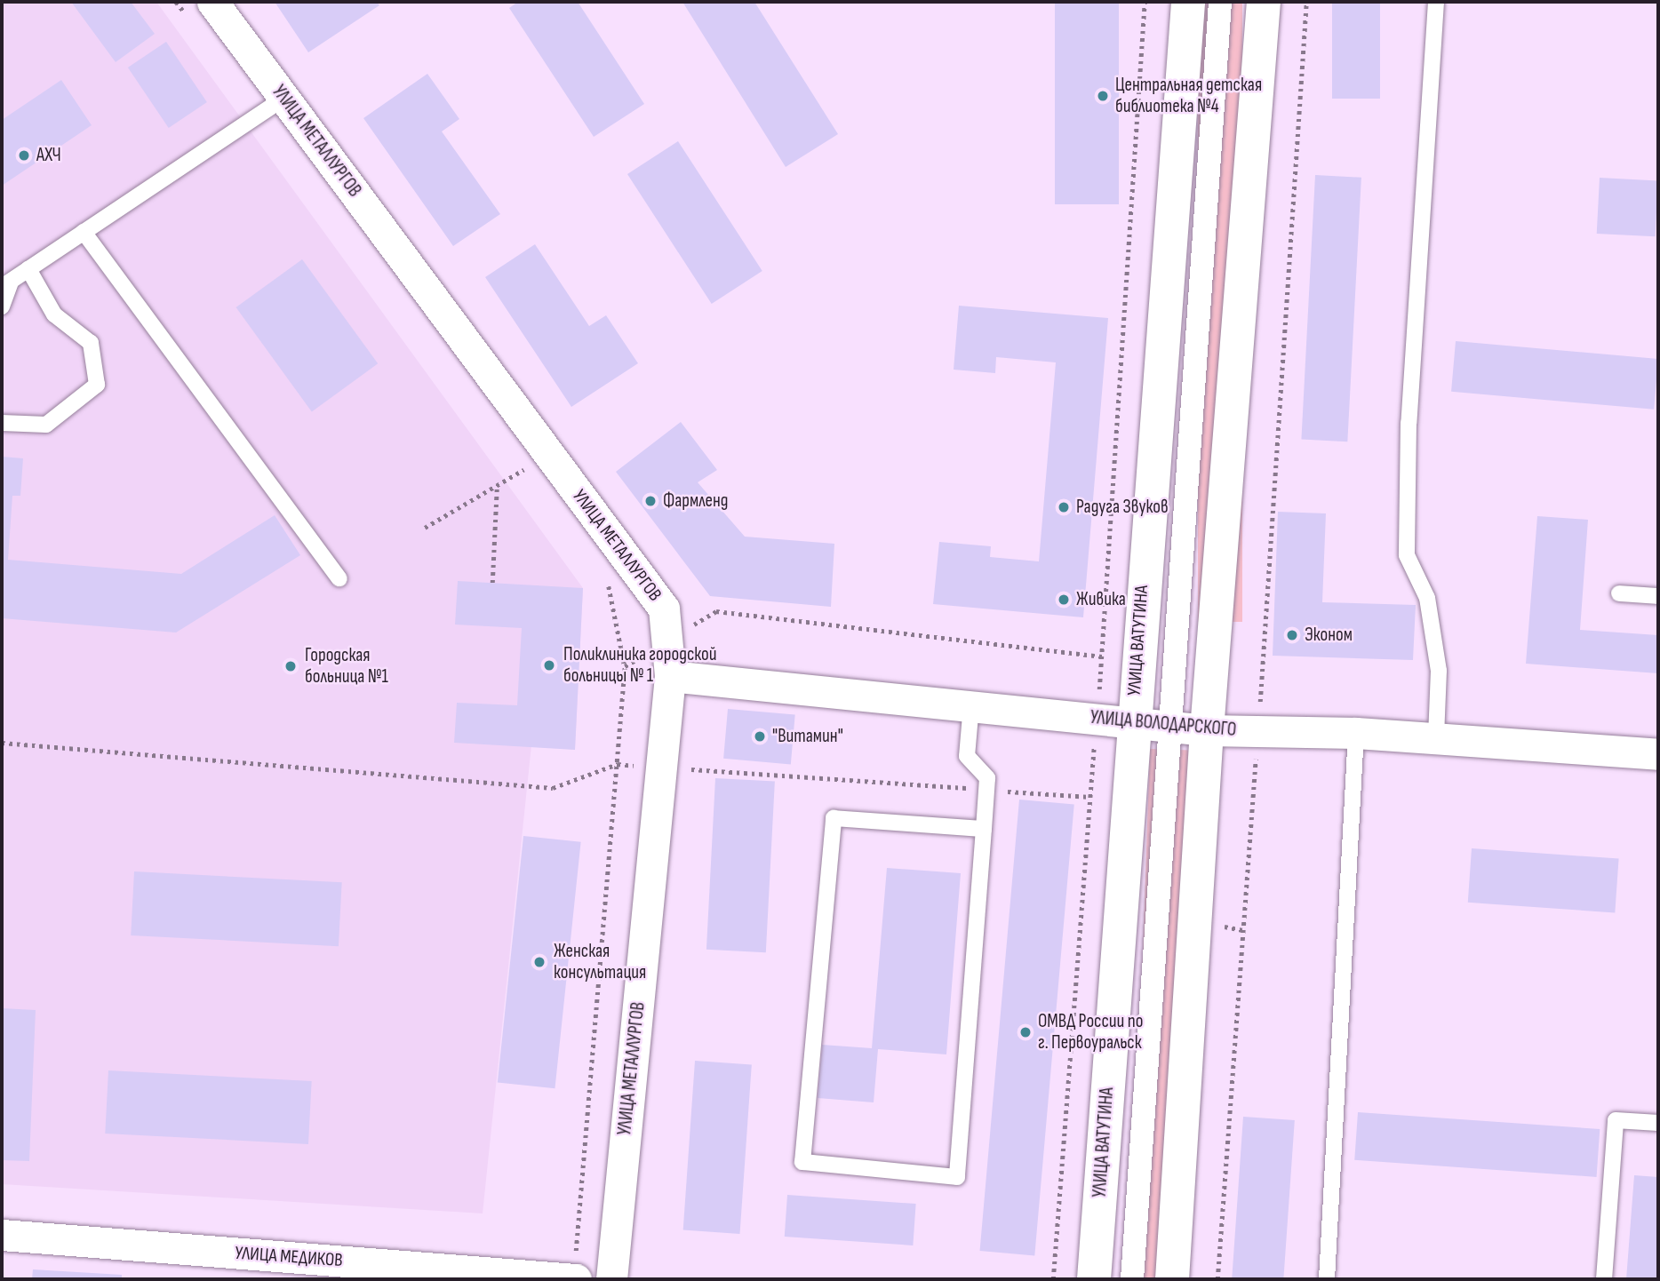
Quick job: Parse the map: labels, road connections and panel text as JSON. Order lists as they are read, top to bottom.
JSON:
{
  "streets": {
    "street": [
      "УЛИЦА МЕТАЛЛУРГОВ",
      "УЛИЦА ВАТУТИНА",
      "УЛИЦА ВОЛОДАРСКОГО",
      "УЛИЦА МЕДИКОВ"
    ]
  },
  "crossings": [
    ["УЛИЦА МЕТАЛЛУРГОВ", "УЛИЦА ВОЛОДАРСКОГО"],
    ["УЛИЦА ВАТУТИНА", "УЛИЦА ВОЛОДАРСКОГО"]
  ],
  "places": [
    "Центральная детская библиотека №4",
    "АХЧ",
    "Фармленд",
    "Радуга Звуков",
    "Живика",
    "Эконом",
    "Поликлиника городской больницы № 1",
    "Городская больница №1",
    "\"Витамин\"",
    "Женская консультация",
    "ОМВД России по г. Первоуральск"
  ]
}
